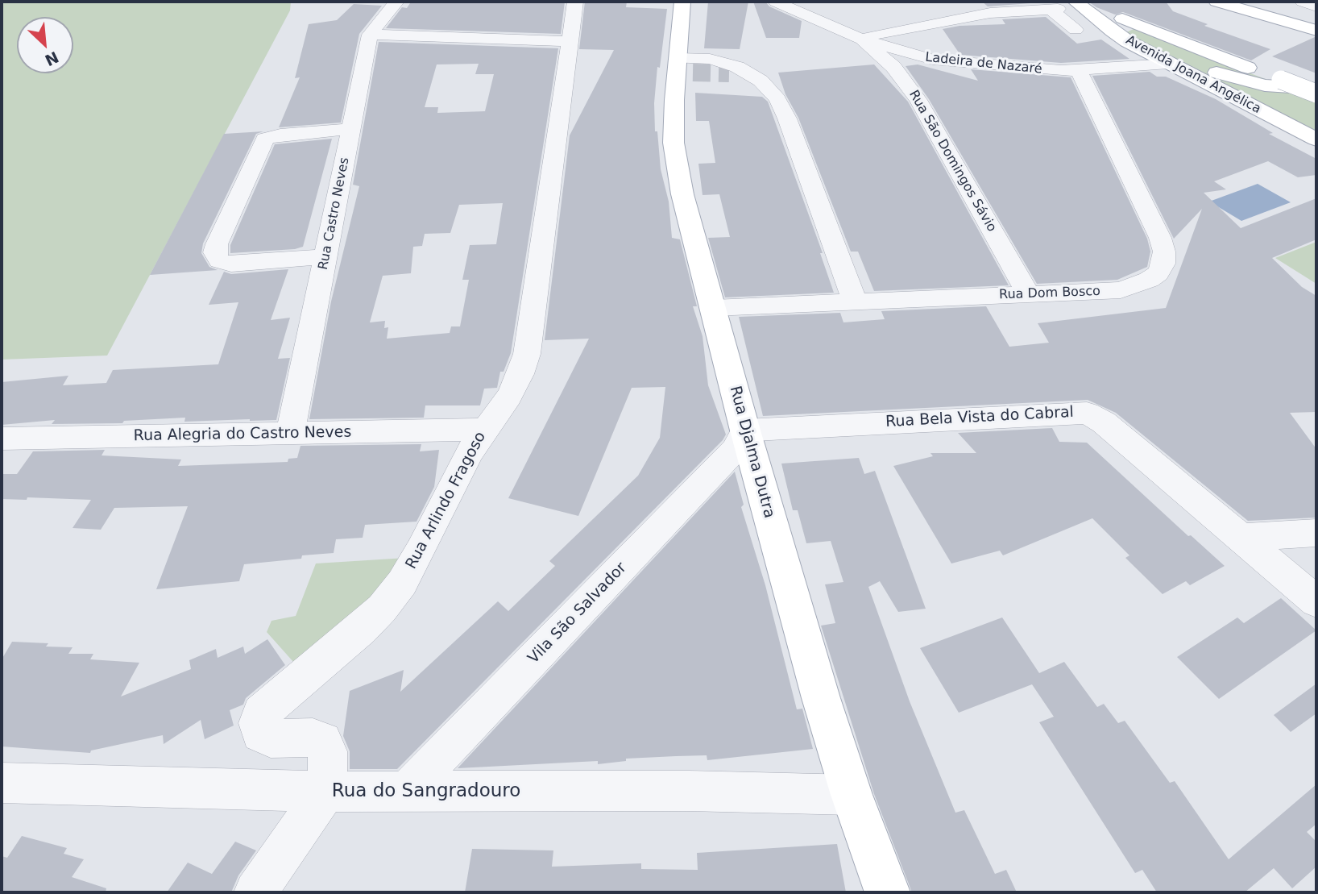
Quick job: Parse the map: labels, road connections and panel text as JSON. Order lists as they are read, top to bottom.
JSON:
{
  "streets": {
    "main road": ["Avenida Joana Angélica", "Rua Djalma Dutra"],
    "street": [
      "Ladeira de Nazaré",
      "Rua São Domingos Sávio",
      "Rua Castro Neves",
      "Rua Dom Bosco",
      "Rua Bela Vista do Cabral",
      "Rua Alegria do Castro Neves",
      "Rua Arlindo Fragoso",
      "Vila São Salvador",
      "Rua do Sangradouro"
    ]
  },
  "crossings": [
    ["Ladeira de Nazaré", "Avenida Joana Angélica"],
    ["Ladeira de Nazaré", "Rua São Domingos Sávio"],
    ["Ladeira de Nazaré", "Rua Dom Bosco"],
    ["Rua São Domingos Sávio", "Rua Dom Bosco"],
    ["Rua Castro Neves", "Rua Alegria do Castro Neves"],
    ["Rua Dom Bosco", "Rua Djalma Dutra"],
    ["Rua Bela Vista do Cabral", "Rua Djalma Dutra"],
    ["Rua Bela Vista do Cabral", "Vila São Salvador"],
    ["Rua Alegria do Castro Neves", "Rua Arlindo Fragoso"],
    ["Rua Djalma Dutra", "Vila São Salvador"],
    ["Rua Djalma Dutra", "Rua do Sangradouro"],
    ["Rua Arlindo Fragoso", "Rua do Sangradouro"],
    ["Vila São Salvador", "Rua do Sangradouro"]
  ],
  "north": "bottom right"
}
